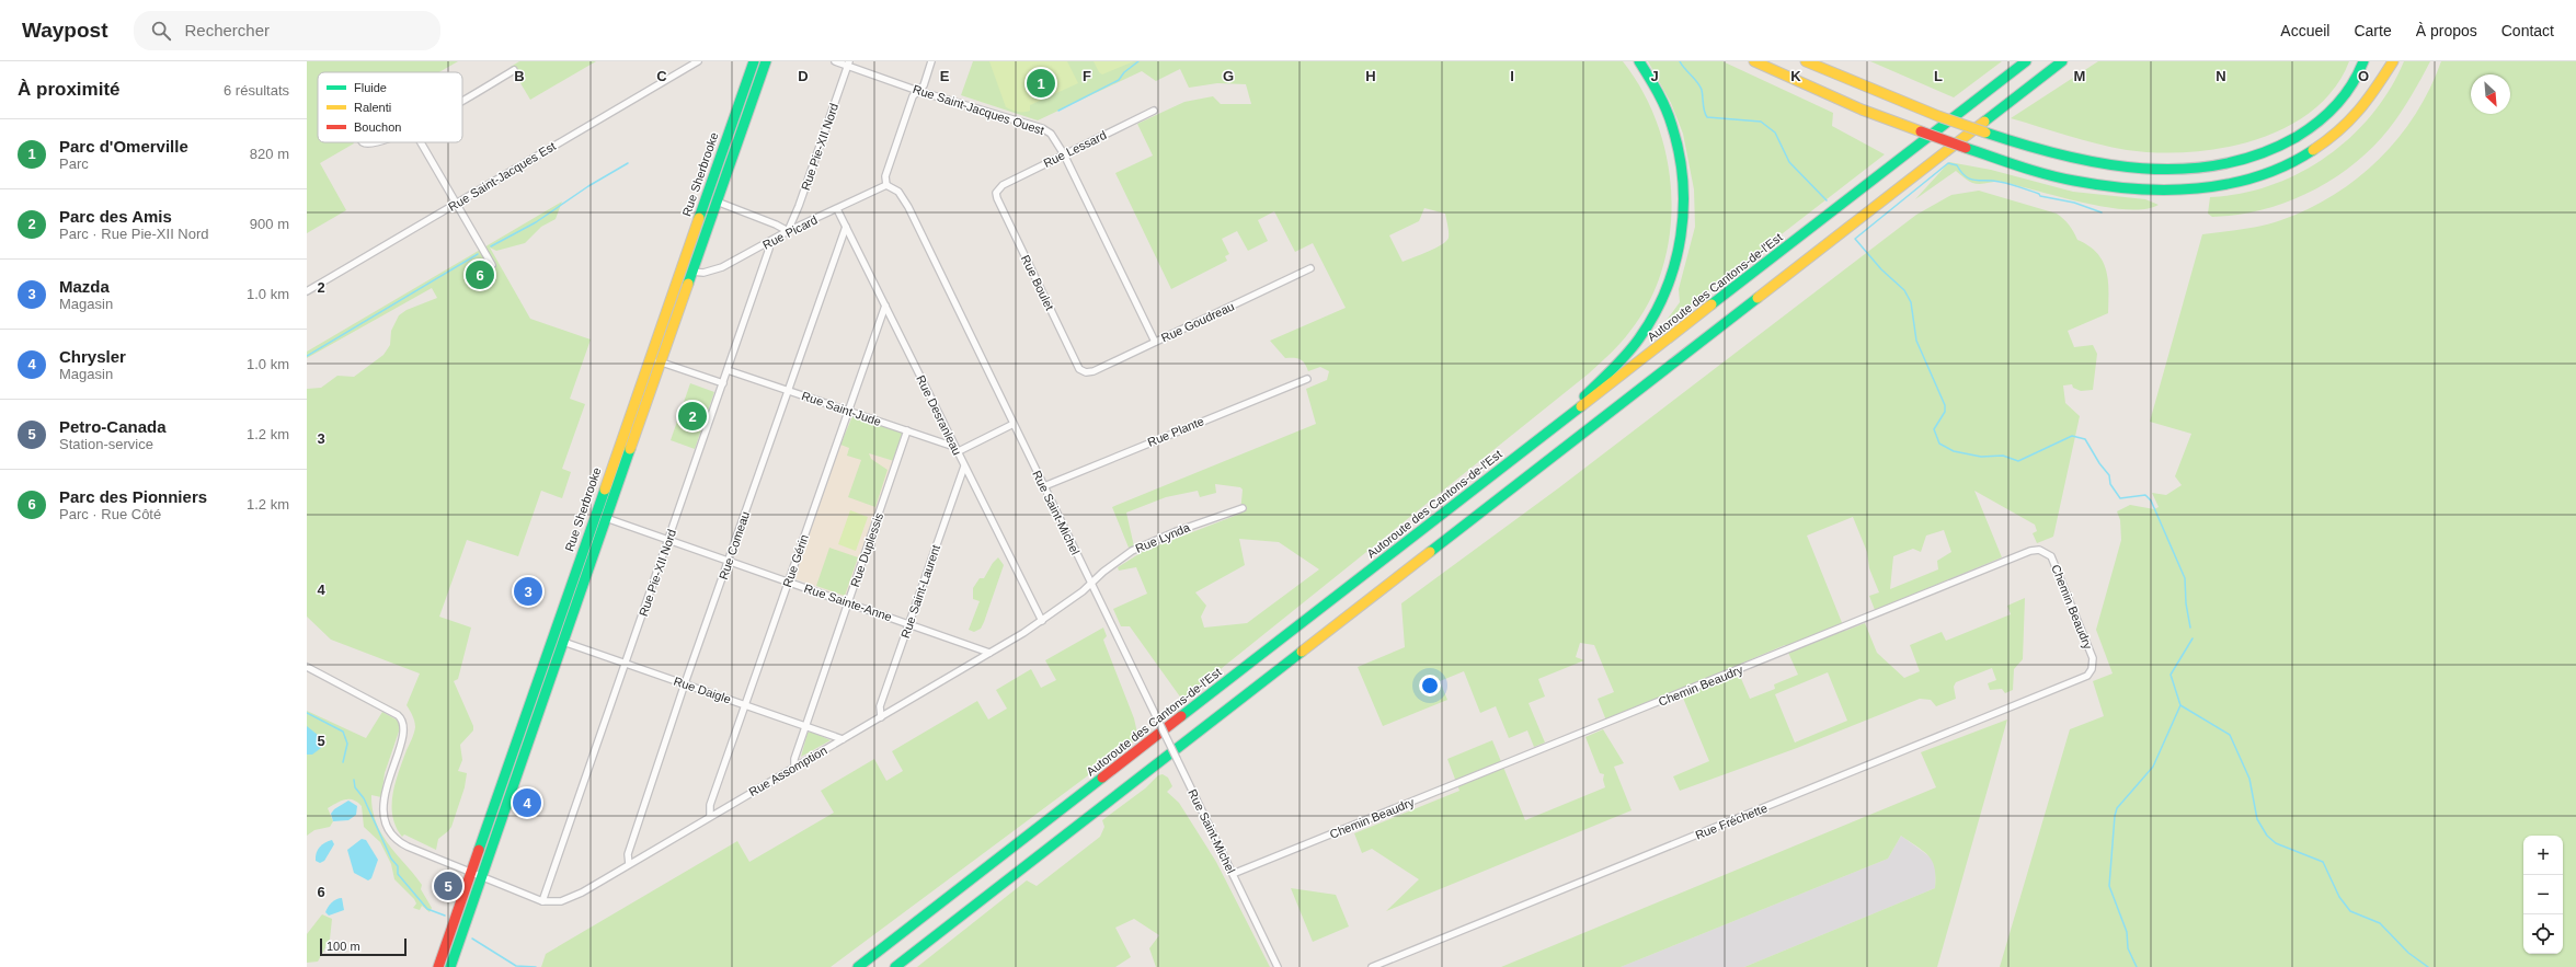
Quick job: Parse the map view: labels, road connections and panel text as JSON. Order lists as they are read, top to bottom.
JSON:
{
  "streets": {
    "main road": ["Rue Sherbrooke", "Autoroute des Cantons-de-l'Est"],
    "street": [
      "Rue Saint-Jacques Ouest",
      "Rue Pie-XII Nord",
      "Rue Lessard",
      "Rue Saint-Jacques Est",
      "Rue Picard",
      "Rue Boulet",
      "Rue Goudreau",
      "Rue Saint-Jude",
      "Rue Desranleau",
      "Rue Plante",
      "Rue Saint-Michel",
      "Rue Lynda",
      "Rue Comeau",
      "Rue Duplessis",
      "Rue Gérin",
      "Rue Saint-Laurent",
      "Rue Sainte-Anne",
      "Chemin Beaudry",
      "Rue Daigle",
      "Rue Assomption",
      "Rue Fréchette"
    ]
  },
  "crossings": [
    ["Rue Saint-Jacques Ouest", "Rue Pie-XII Nord"],
    ["Rue Saint-Jacques Ouest", "Rue Lessard"],
    ["Rue Saint-Jacques Ouest", "Rue Goudreau"],
    ["Rue Pie-XII Nord", "Rue Picard"],
    ["Rue Pie-XII Nord", "Rue Saint-Jude"],
    ["Rue Pie-XII Nord", "Rue Sainte-Anne"],
    ["Rue Pie-XII Nord", "Rue Daigle"],
    ["Rue Pie-XII Nord", "Rue Assomption"],
    ["Rue Lessard", "Rue Boulet"],
    ["Rue Sherbrooke", "Rue Picard"],
    ["Rue Sherbrooke", "Rue Sainte-Anne"],
    ["Rue Sherbrooke", "Rue Daigle"],
    ["Rue Sherbrooke", "Rue Assomption"],
    ["Rue Picard", "Rue Desranleau"],
    ["Rue Picard", "Rue Saint-Michel"],
    ["Rue Boulet", "Rue Goudreau"],
    ["Rue Saint-Jude", "Rue Desranleau"],
    ["Rue Saint-Jude", "Rue Comeau"],
    ["Rue Saint-Jude", "Rue Duplessis"],
    ["Rue Saint-Jude", "Rue Gérin"],
    ["Rue Desranleau", "Rue Comeau"],
    ["Rue Desranleau", "Rue Gérin"],
    ["Rue Desranleau", "Rue Saint-Laurent"],
    ["Rue Desranleau", "Rue Assomption"],
    ["Rue Plante", "Rue Saint-Michel"],
    ["Rue Saint-Michel", "Rue Lynda"],
    ["Rue Saint-Michel", "Chemin Beaudry"],
    ["Rue Saint-Michel", "Rue Assomption"],
    ["Rue Lynda", "Rue Assomption"],
    ["Rue Comeau", "Rue Sainte-Anne"],
    ["Rue Comeau", "Rue Daigle"],
    ["Rue Comeau", "Rue Assomption"],
    ["Rue Duplessis", "Rue Sainte-Anne"],
    ["Rue Duplessis", "Rue Daigle"],
    ["Rue Duplessis", "Rue Assomption"],
    ["Rue Gérin", "Rue Sainte-Anne"],
    ["Rue Gérin", "Rue Daigle"],
    ["Rue Gérin", "Rue Assomption"],
    ["Rue Saint-Laurent", "Rue Sainte-Anne"],
    ["Rue Saint-Laurent", "Rue Assomption"],
    ["Rue Sainte-Anne", "Rue Assomption"],
    ["Chemin Beaudry", "Rue Fréchette"],
    ["Rue Daigle", "Rue Assomption"]
  ],
  "legend": ["Fluide", "Ralenti", "Bouchon"],
  "scale_bar": "100 m",
  "north": "bottom right",
  "page": {
    "header": "Waypost",
    "search": "Rechercher",
    "nav": [
      "Accueil",
      "Carte",
      "À propos",
      "Contact"
    ],
    "heading": ["À proximité", "6 résultats"],
    "pins": [
      "1",
      "6",
      "2",
      "3",
      "4",
      "5"
    ],
    "list": [
      {
        "mark": "1",
        "name": "Parc d'Omerville",
        "note": "Parc",
        "value": "820 m"
      },
      {
        "mark": "2",
        "name": "Parc des Amis",
        "note": "Parc · Rue Pie-XII Nord",
        "value": "900 m"
      },
      {
        "mark": "3",
        "name": "Mazda",
        "note": "Magasin",
        "value": "1.0 km"
      },
      {
        "mark": "4",
        "name": "Chrysler",
        "note": "Magasin",
        "value": "1.0 km"
      },
      {
        "mark": "5",
        "name": "Petro-Canada",
        "note": "Station-service",
        "value": "1.2 km"
      },
      {
        "mark": "6",
        "name": "Parc des Pionniers",
        "note": "Parc · Rue Côté",
        "value": "1.2 km"
      }
    ],
    "map_buttons": ["+", "−"],
    "scale": "100 m"
  },
  "grid": {
    "columns": [
      "B",
      "C",
      "D",
      "E",
      "F",
      "G",
      "H",
      "I",
      "J",
      "K",
      "L",
      "M",
      "N",
      "O"
    ],
    "rows": [
      "2",
      "3",
      "4",
      "5",
      "6"
    ]
  }
}
